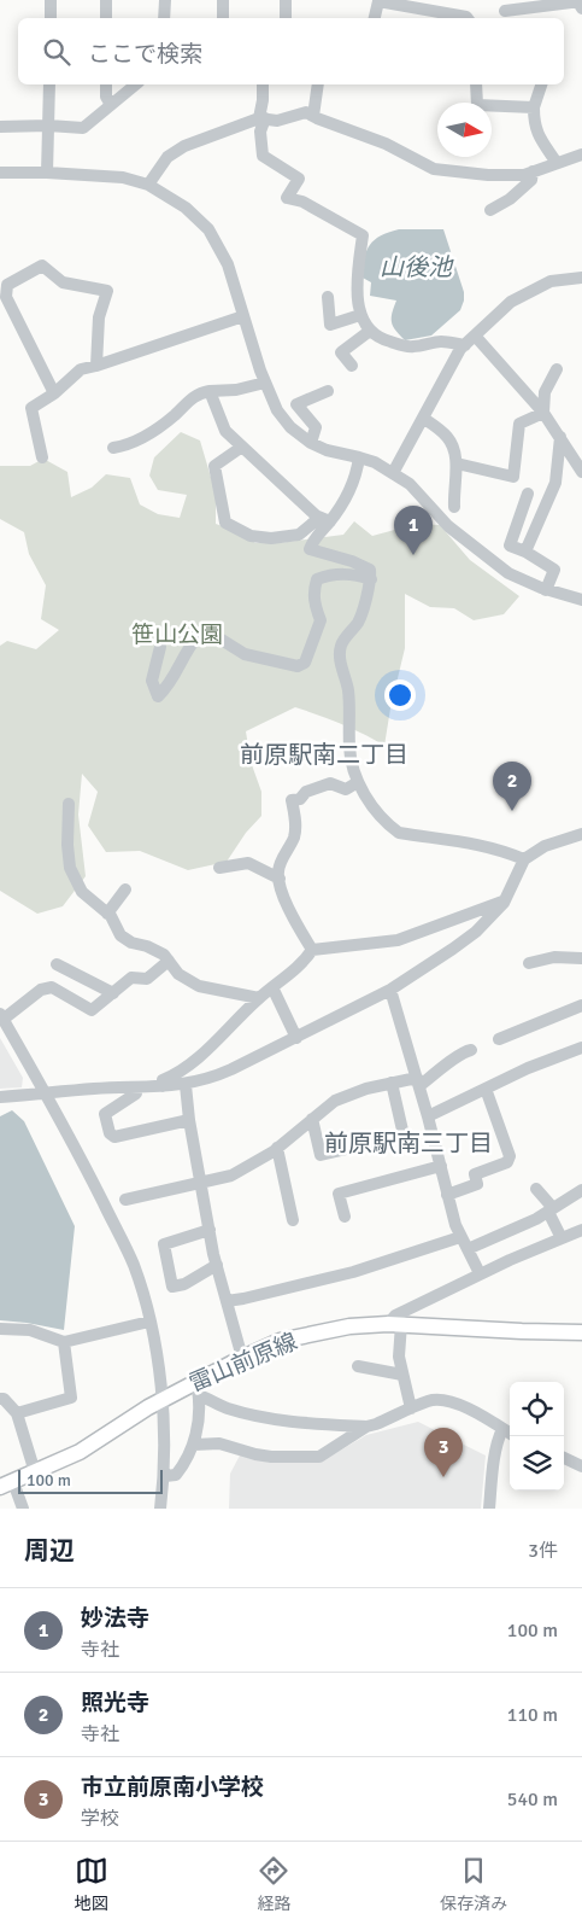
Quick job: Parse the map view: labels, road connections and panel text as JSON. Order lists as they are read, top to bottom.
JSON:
{
  "streets": {
    "main road": ["雷山前原線"]
  },
  "districts": ["前原駅南二丁目", "前原駅南三丁目"],
  "water": ["山後池"],
  "parks": ["笹山公園"],
  "scale_bar": "100 m",
  "north": "right",
  "page": {
    "search": "ここで検索",
    "pins": ["1", "2", "3"],
    "scale": "100 m",
    "heading": ["周辺", "3件"],
    "list": [
      {
        "mark": "1",
        "name": "妙法寺",
        "note": "寺社",
        "value": "100 m"
      },
      {
        "mark": "2",
        "name": "照光寺",
        "note": "寺社",
        "value": "110 m"
      },
      {
        "mark": "3",
        "name": "市立前原南小学校",
        "note": "学校",
        "value": "540 m"
      }
    ],
    "nav": ["地図", "経路", "保存済み"]
  }
}
